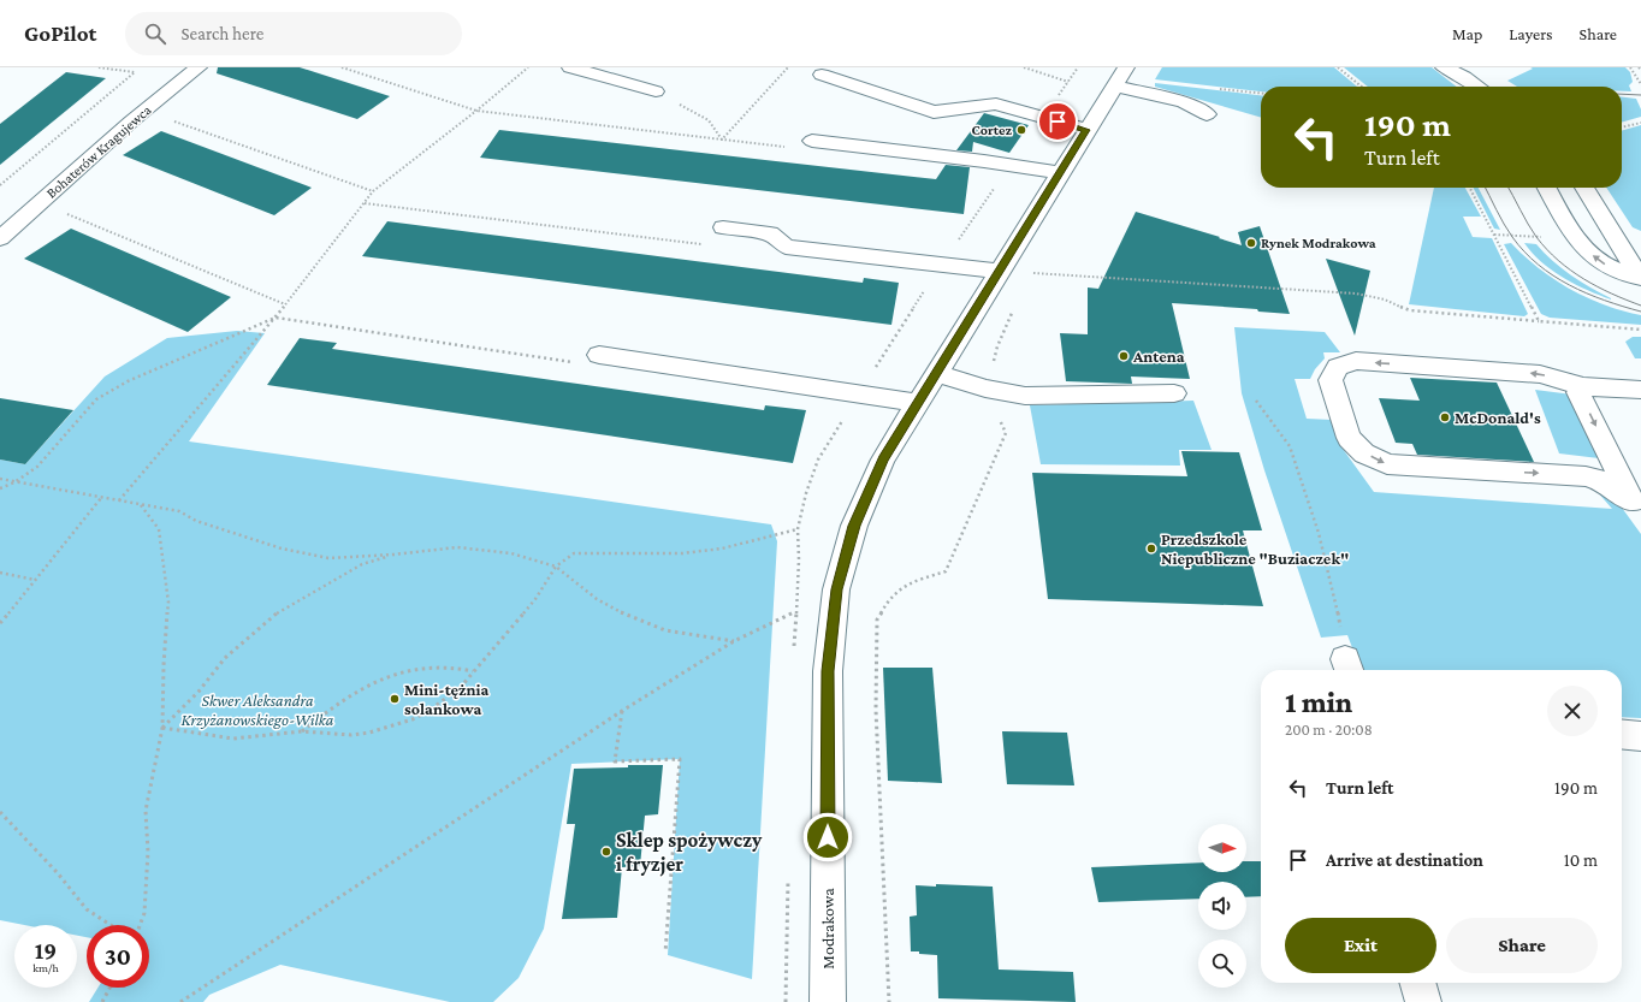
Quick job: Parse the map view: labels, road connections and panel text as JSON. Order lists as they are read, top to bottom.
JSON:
{
  "streets": {
    "street": ["Bohaterów Kragujewca", "Modrakowa"]
  },
  "parks": ["Skwer Aleksandra Krzyżanowskiego-Wilka"],
  "places": [
    "Cortez",
    "Rynek Modrakowa",
    "Antena",
    "McDonald's",
    "Przedszkole Niepubliczne \"Buziaczek\"",
    "Mini-tężnia solankowa",
    "Sklep spożywczy i fryzjer"
  ],
  "north": "right",
  "page": {
    "header": "GoPilot",
    "search": "Search here",
    "nav": ["Map", "Layers", "Share"],
    "turn": ["190 m", "Turn left"],
    "heading": ["1 min", "200 m · 20:08"],
    "list": [
      {
        "name": "Turn left",
        "value": "190 m"
      },
      {
        "name": "Arrive at destination",
        "value": "10 m"
      }
    ],
    "buttons": ["Exit", "Share"],
    "speed": "19 km/h",
    "limit": "30"
  }
}
